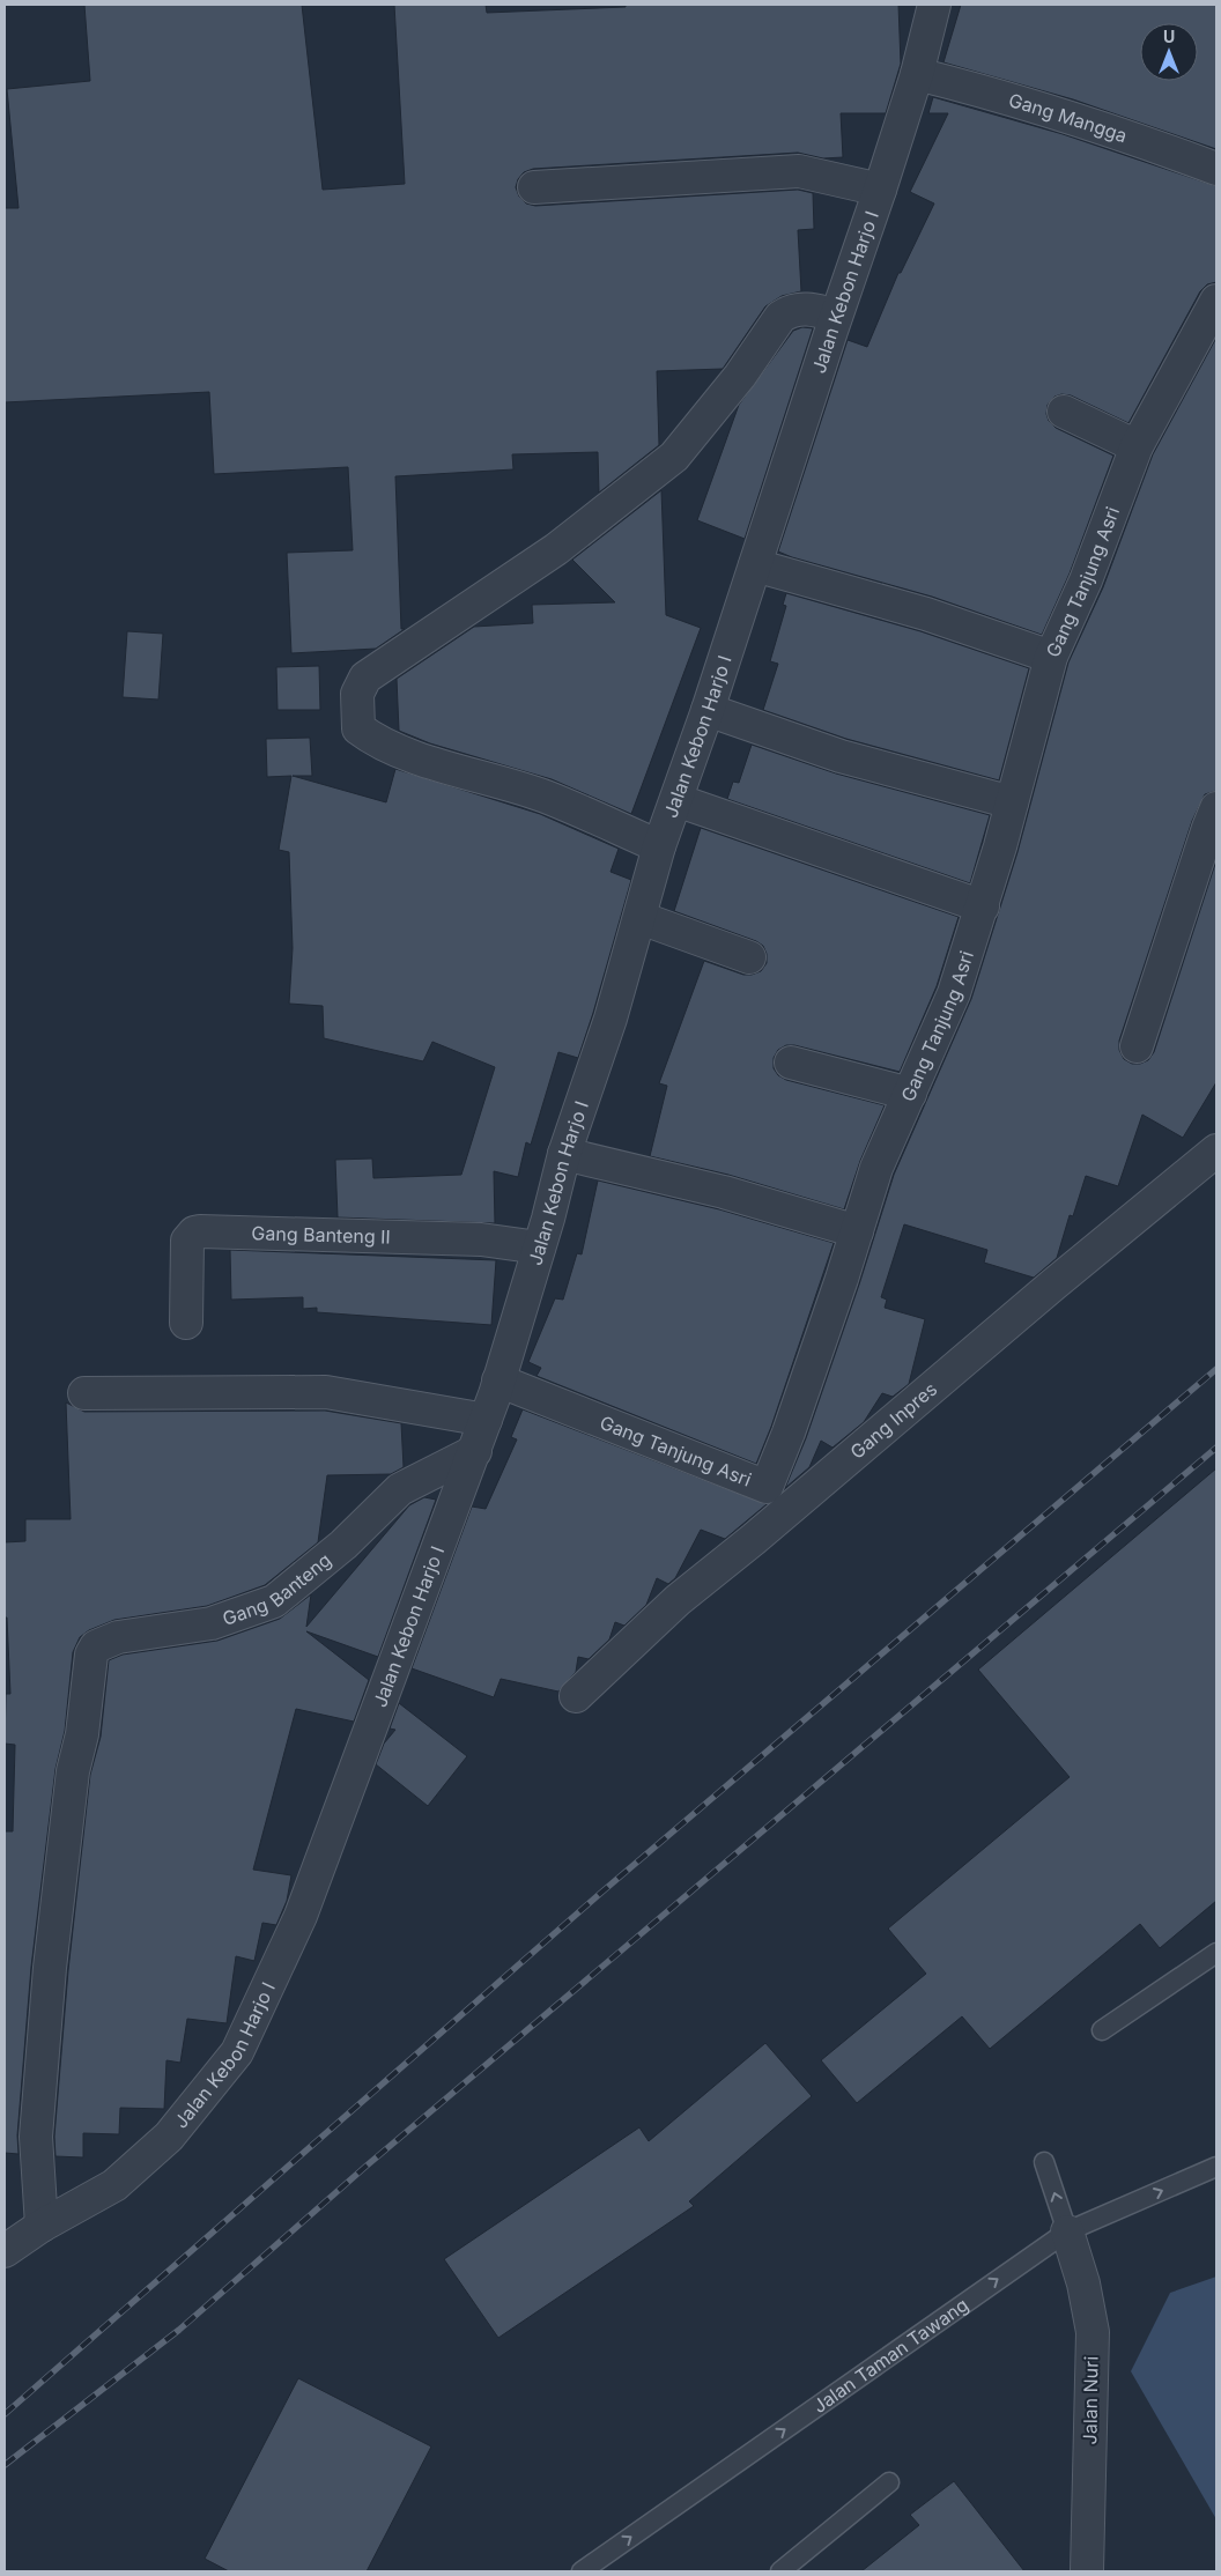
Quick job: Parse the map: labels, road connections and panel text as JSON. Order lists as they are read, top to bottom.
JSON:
{
  "streets": {
    "street": [
      "Gang Mangga",
      "Jalan Kebon Harjo I",
      "Gang Tanjung Asri",
      "Gang Banteng II",
      "Gang Inpres",
      "Gang Banteng",
      "Jalan Nuri"
    ],
    "lane": ["Jalan Taman Tawang"]
  },
  "crossings": [
    ["Gang Mangga", "Jalan Kebon Harjo I"],
    ["Jalan Kebon Harjo I", "Gang Tanjung Asri"],
    ["Jalan Kebon Harjo I", "Gang Banteng II"],
    ["Jalan Kebon Harjo I", "Gang Banteng"],
    ["Jalan Taman Tawang", "Jalan Nuri"]
  ],
  "one_way": ["Jalan Taman Tawang"],
  "north": "top"
}
